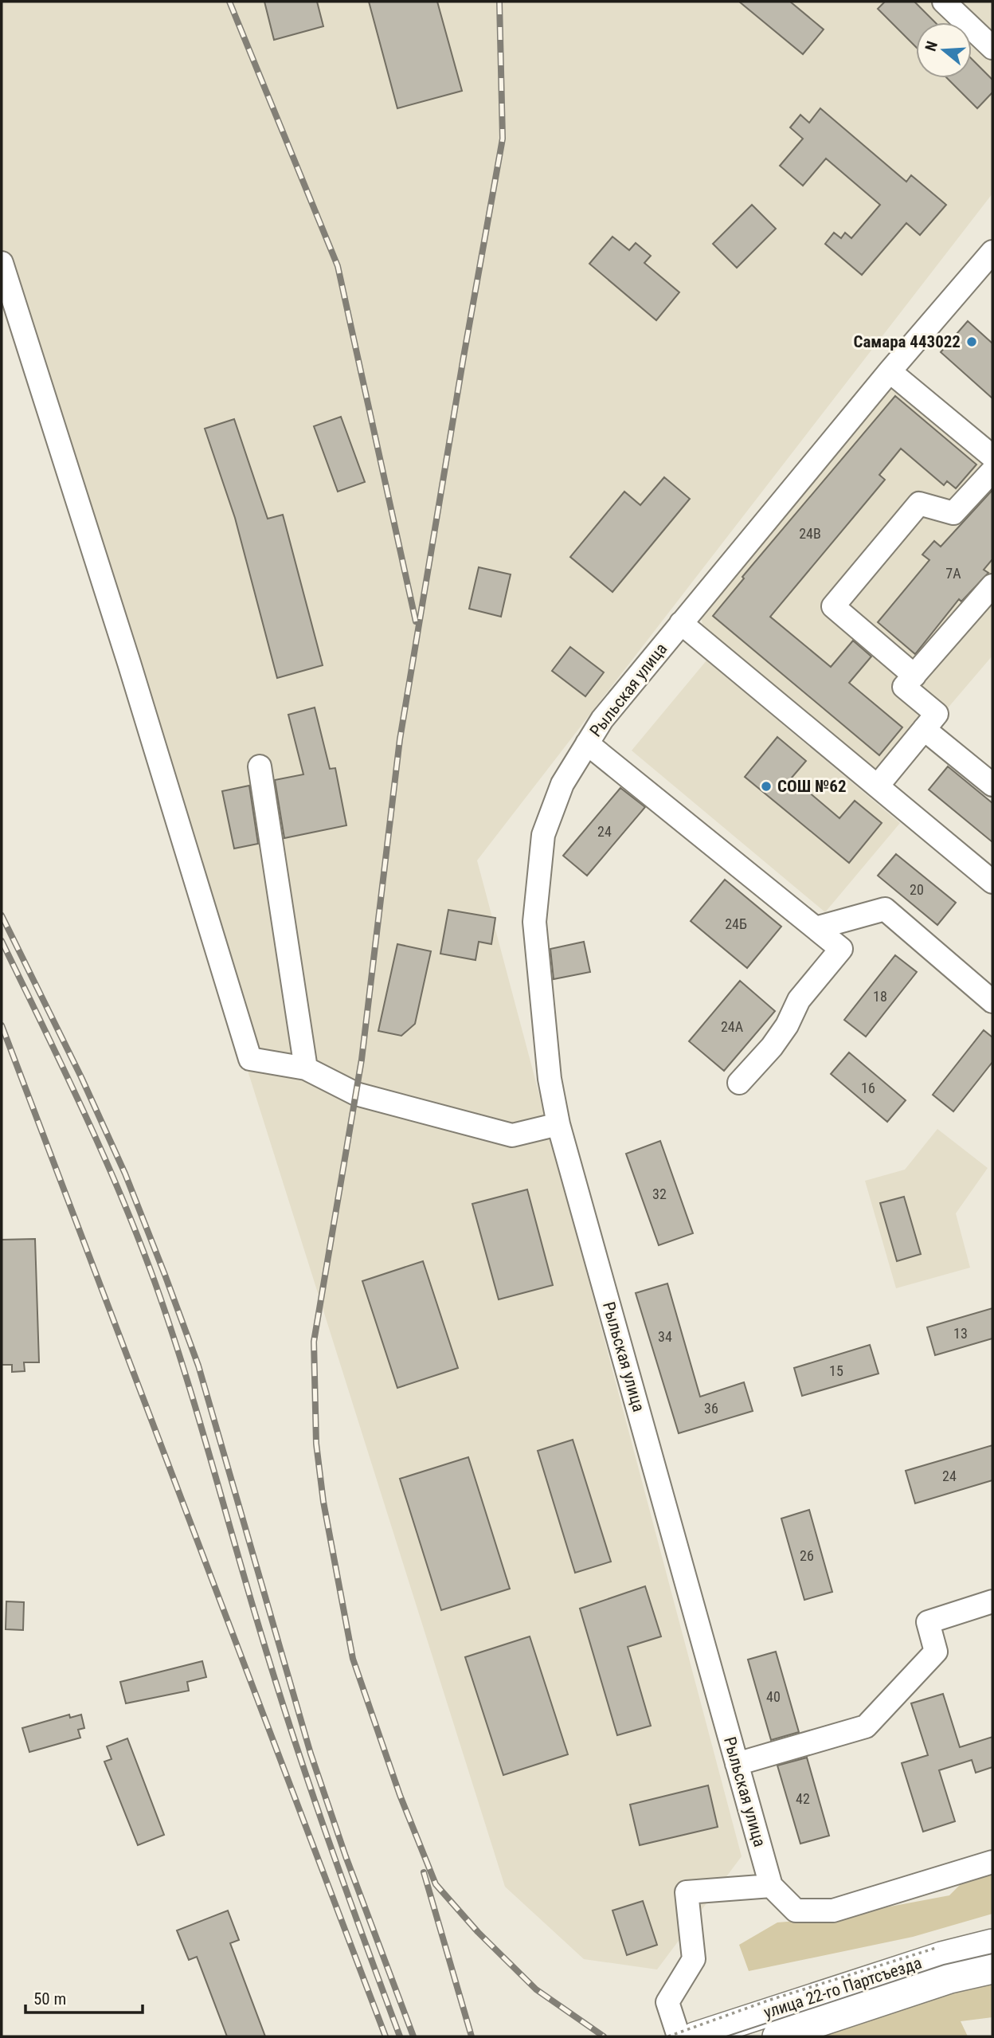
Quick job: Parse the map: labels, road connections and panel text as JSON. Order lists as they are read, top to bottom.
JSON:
{
  "streets": {
    "main road": ["улица 22-го Партсъезда"],
    "street": ["Рыльская улица"]
  },
  "places": ["Самара 443022", "СОШ №62"],
  "house_numbers": [
    "24В",
    "7А",
    "24",
    "20",
    "24Б",
    "18",
    "24А",
    "16",
    "32",
    "13",
    "34",
    "15",
    "36",
    "24",
    "26",
    "40",
    "42"
  ],
  "scale_bar": "50 m",
  "north": "left"
}
